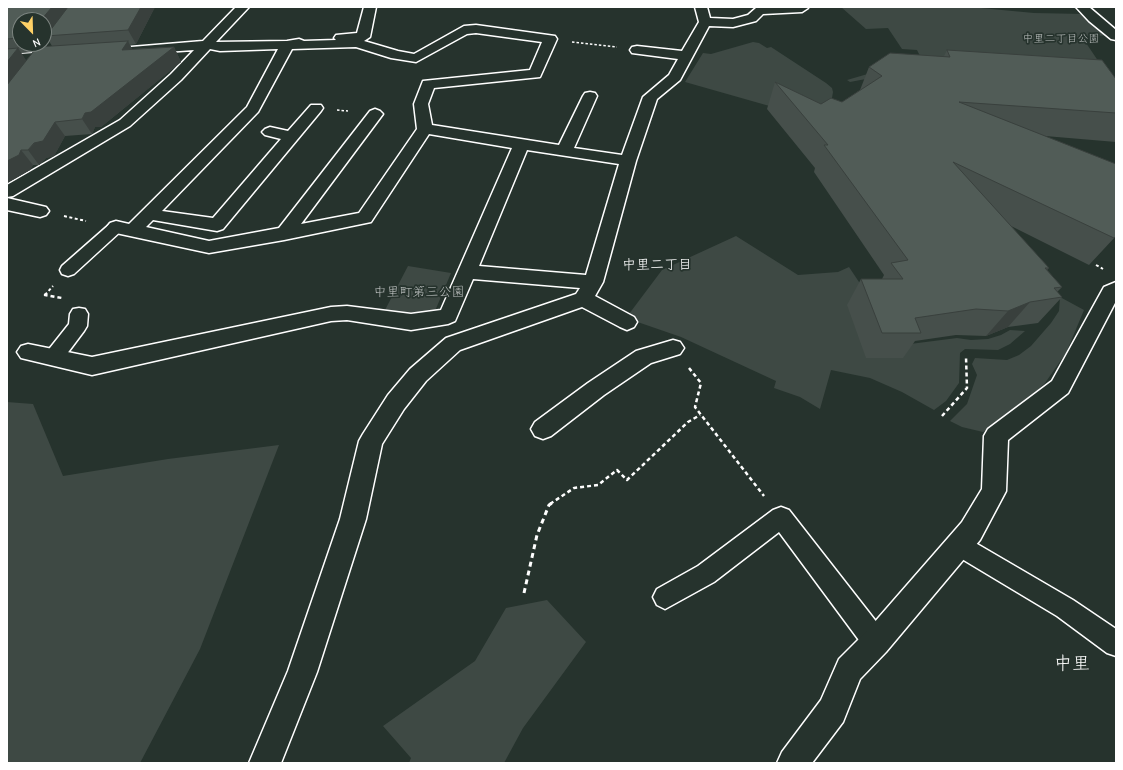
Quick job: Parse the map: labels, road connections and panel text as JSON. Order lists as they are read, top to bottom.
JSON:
{
  "districts": ["中里二丁目", "中里"],
  "parks": ["中里二丁目公園", "中里町第三公園"],
  "north": "bottom right"
}
